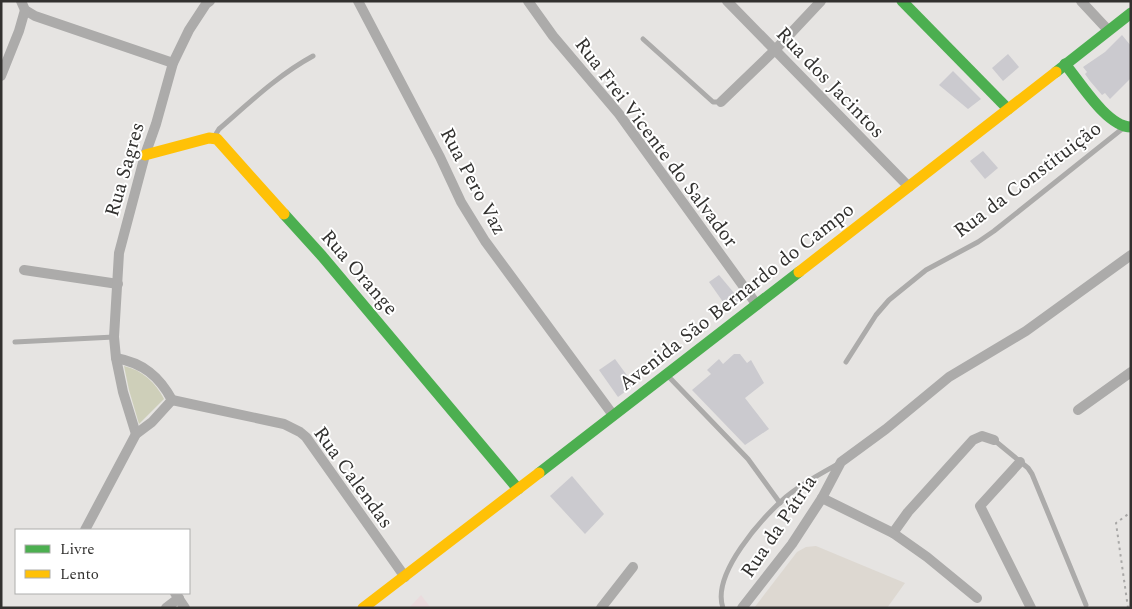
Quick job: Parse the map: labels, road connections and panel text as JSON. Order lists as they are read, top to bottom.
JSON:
{
  "streets": {
    "main road": ["Rua Orange", "Avenida São Bernardo do Campo"],
    "street": [
      "Rua dos Jacintos",
      "Rua Frei Vicente do Salvador",
      "Rua Sagres",
      "Rua Pero Vaz",
      "Rua Calendas",
      "Rua da Pátria"
    ],
    "lane": ["Rua da Constituição"]
  },
  "crossings": [
    ["Rua dos Jacintos", "Avenida São Bernardo do Campo"],
    ["Rua Frei Vicente do Salvador", "Avenida São Bernardo do Campo"],
    ["Rua Pero Vaz", "Avenida São Bernardo do Campo"],
    ["Rua Orange", "Avenida São Bernardo do Campo"],
    ["Avenida São Bernardo do Campo", "Rua Calendas"]
  ],
  "legend": ["Livre", "Lento"]
}
